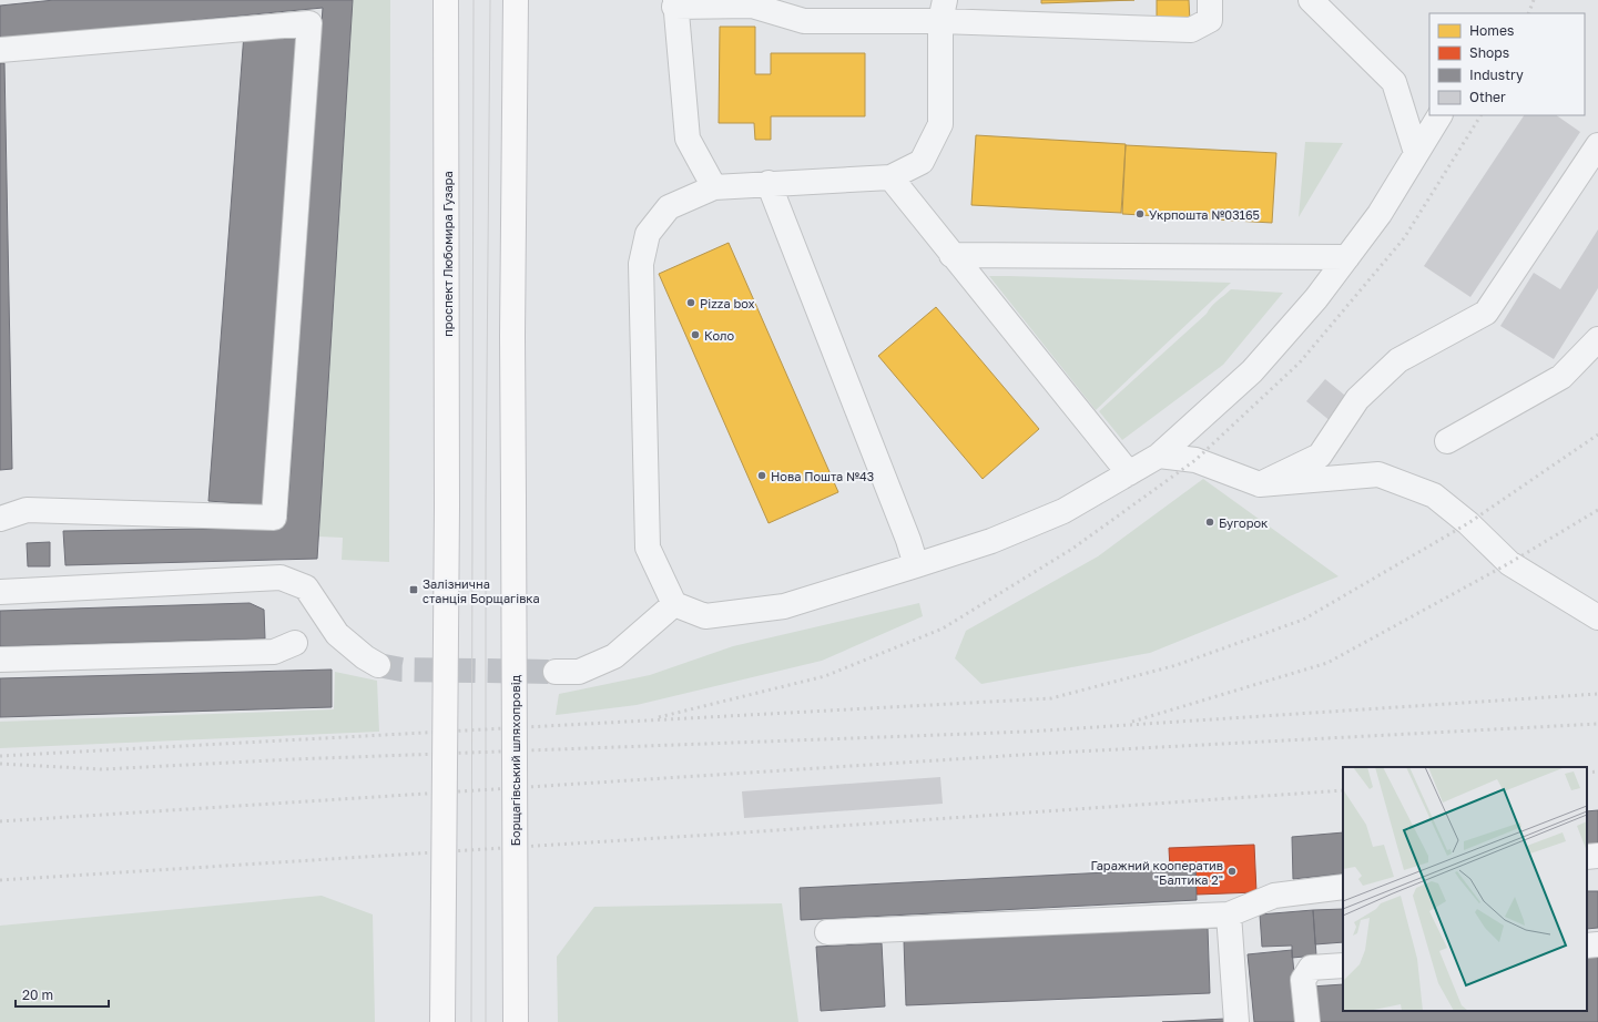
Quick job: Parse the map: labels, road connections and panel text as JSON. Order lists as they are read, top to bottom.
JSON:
{
  "streets": {
    "main road": ["проспект Любомира Гузара", "Борщагівський шляхопровід"]
  },
  "places": {
    "other": [
      "Укрпошта №03165",
      "Pizza box",
      "Коло",
      "Нова Пошта №43",
      "Бугорок",
      "Гаражний кооператив \"Балтика 2\""
    ],
    "transit": ["Залізнична станція Борщагівка"]
  },
  "legend": [
    "Homes",
    "Shops",
    "Industry",
    "Other"
  ],
  "scale_bar": "20 m"
}
